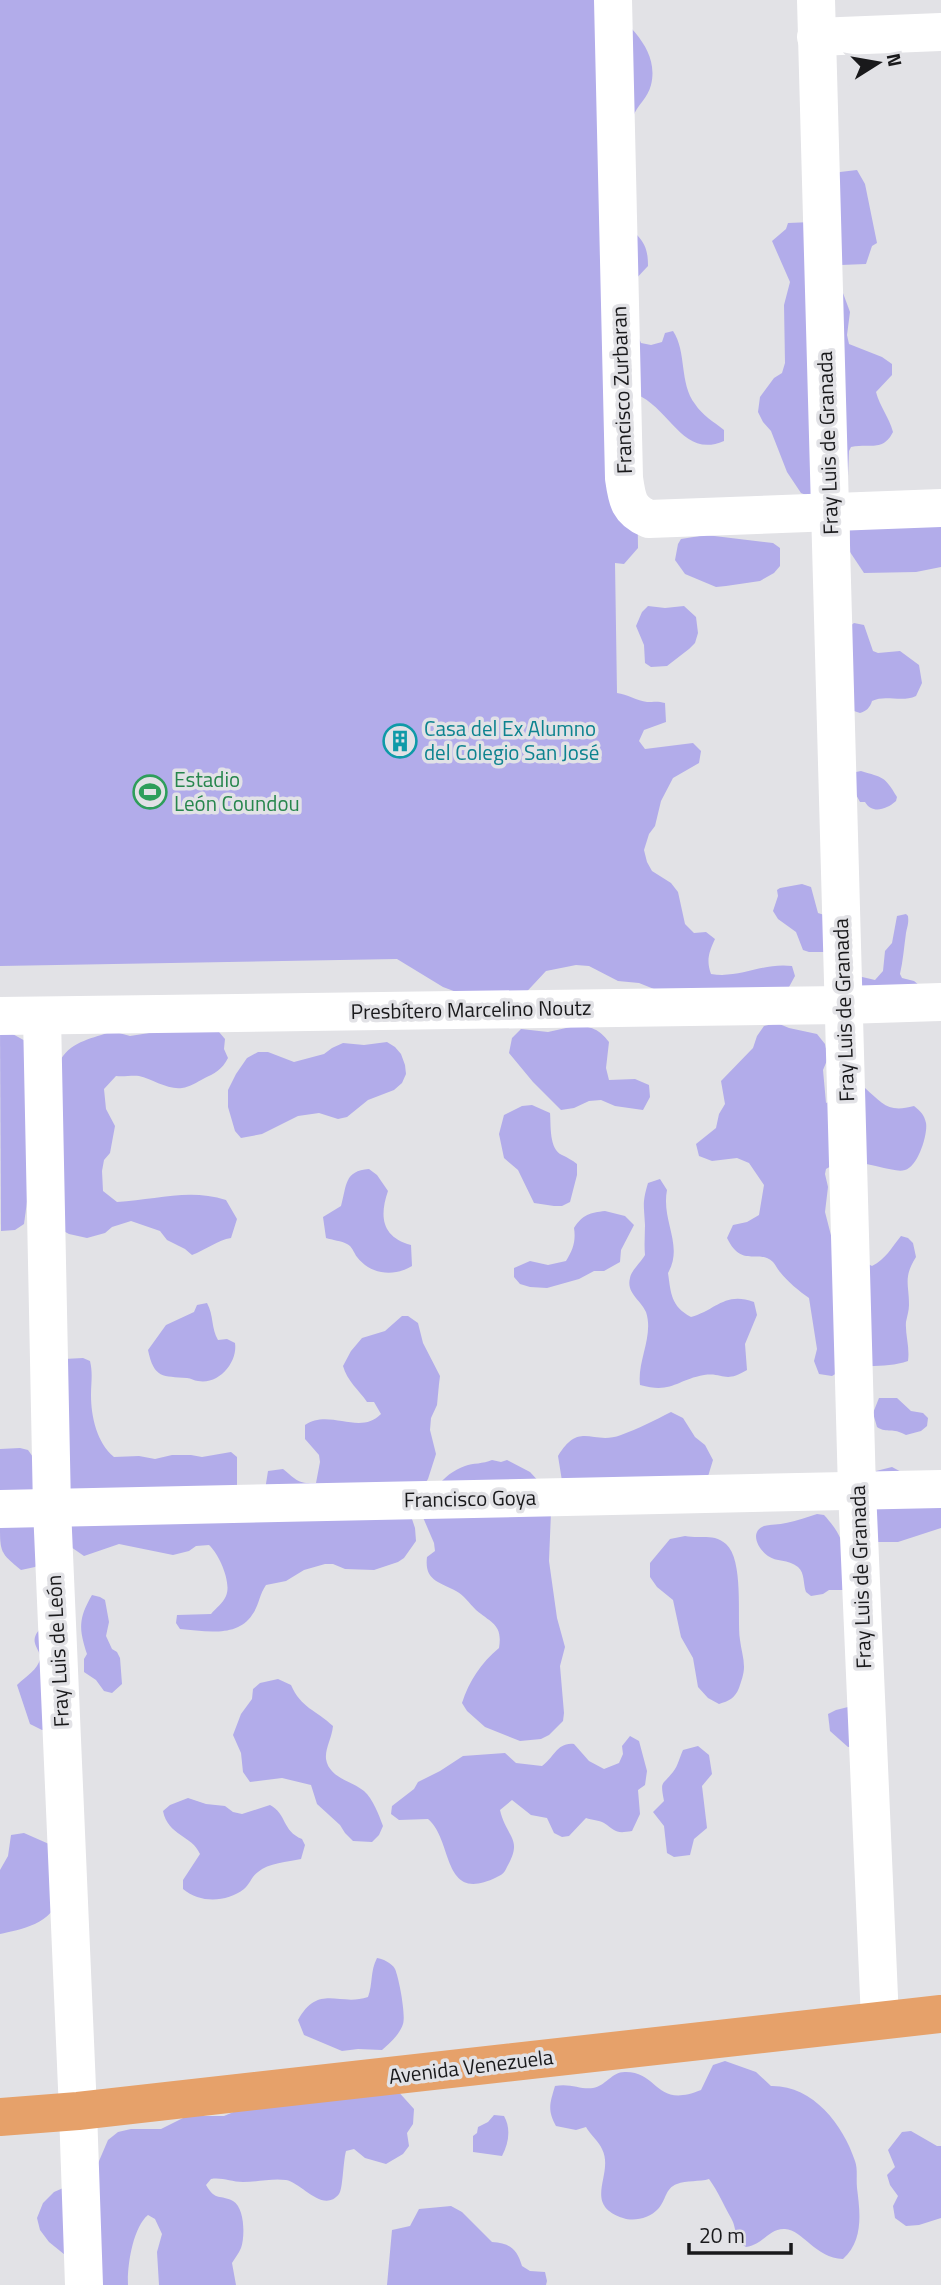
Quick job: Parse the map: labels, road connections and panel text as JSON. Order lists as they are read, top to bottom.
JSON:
{
  "streets": {
    "main road": ["Avenida Venezuela"],
    "street": [
      "Francisco Zurbaran",
      "Fray Luis de Granada",
      "Presbítero Marcelino Noutz",
      "Francisco Goya",
      "Fray Luis de León"
    ]
  },
  "crossings": [
    ["Francisco Zurbaran", "Fray Luis de Granada"],
    ["Fray Luis de Granada", "Presbítero Marcelino Noutz"],
    ["Fray Luis de Granada", "Francisco Goya"],
    ["Fray Luis de Granada", "Avenida Venezuela"],
    ["Presbítero Marcelino Noutz", "Fray Luis de León"],
    ["Francisco Goya", "Fray Luis de León"],
    ["Fray Luis de León", "Avenida Venezuela"]
  ],
  "places": {
    "building": ["Casa del Ex Alumno del Colegio San José"],
    "sports": ["Estadio León Coundou"]
  },
  "scale_bar": "20 m",
  "north": "right"
}
